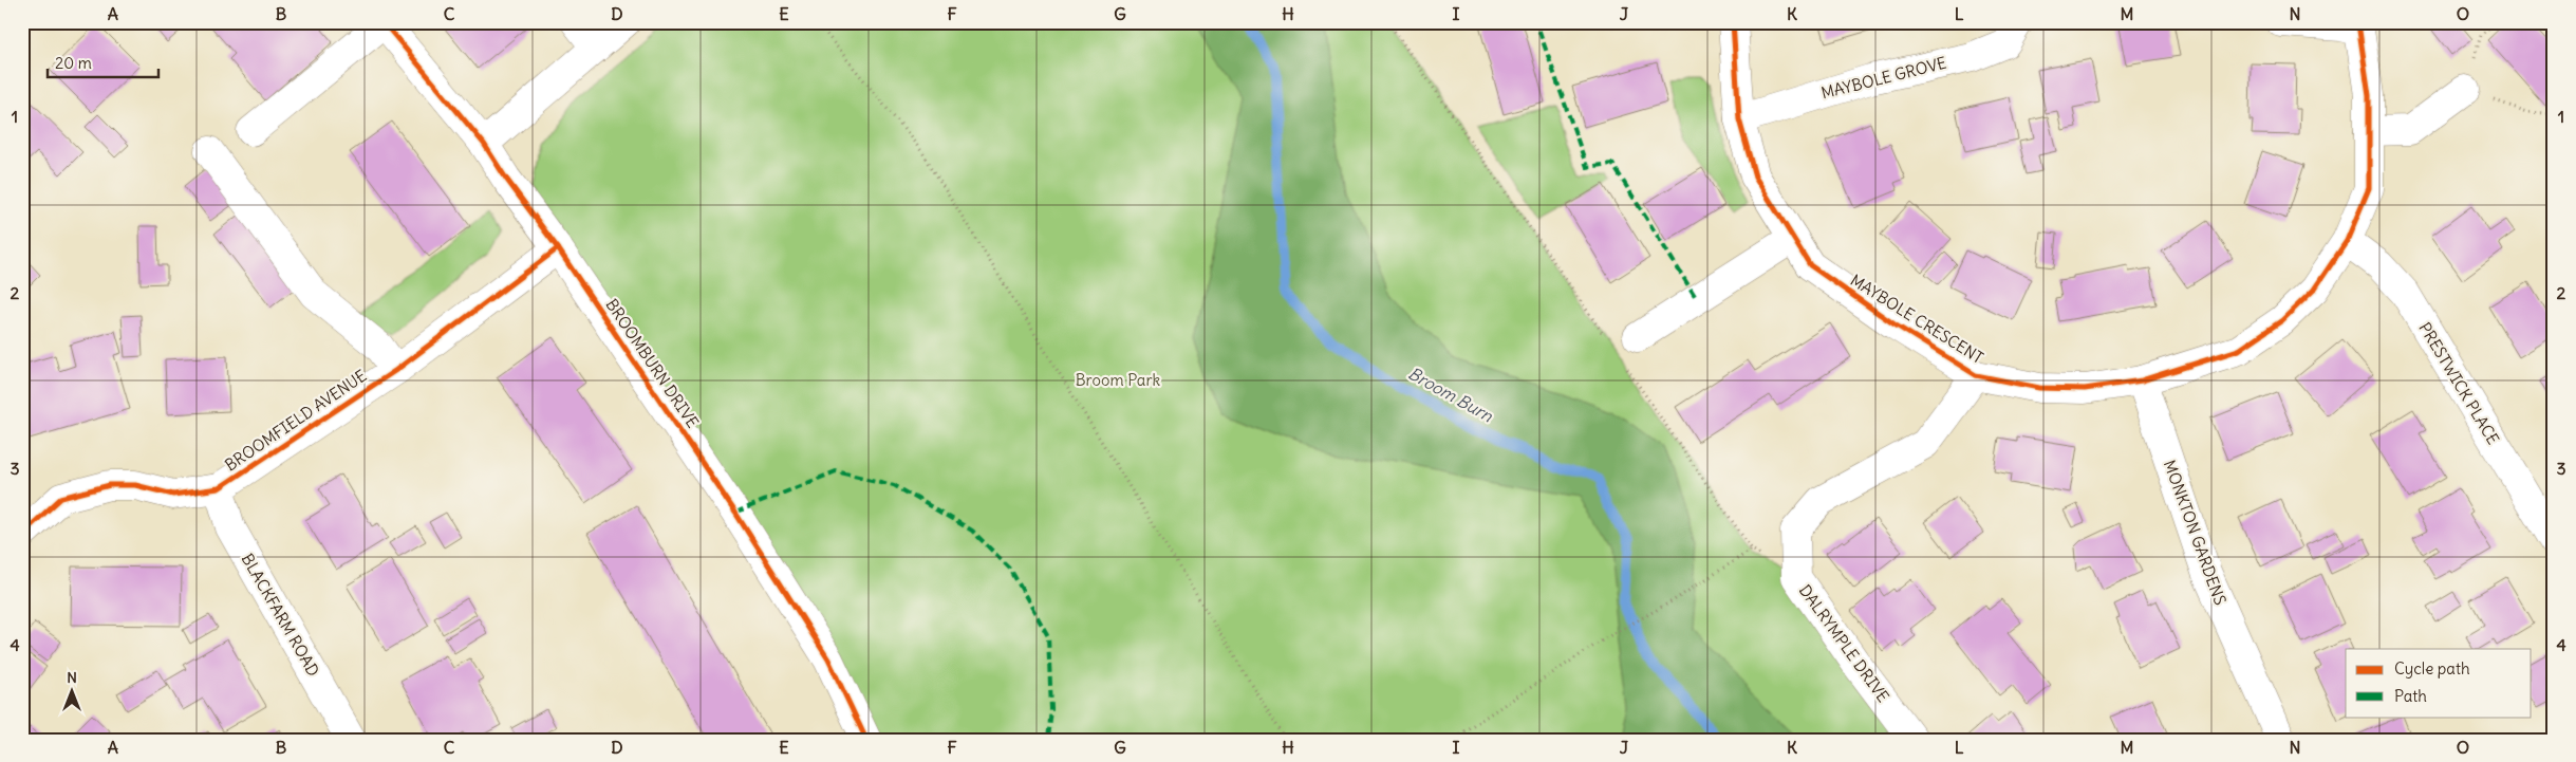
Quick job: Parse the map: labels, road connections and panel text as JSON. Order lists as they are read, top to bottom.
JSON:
{
  "streets": {
    "street": [
      "MAYBOLE GROVE",
      "MAYBOLE CRESCENT",
      "BROOMBURN DRIVE",
      "PRESTWICK PLACE",
      "BROOMFIELD AVENUE",
      "MONKTON GARDENS",
      "BLACKFARM ROAD",
      "DALRYMPLE DRIVE"
    ]
  },
  "crossings": [
    ["MAYBOLE GROVE", "MAYBOLE CRESCENT"],
    ["MAYBOLE CRESCENT", "PRESTWICK PLACE"],
    ["MAYBOLE CRESCENT", "MONKTON GARDENS"],
    ["MAYBOLE CRESCENT", "DALRYMPLE DRIVE"],
    ["BROOMBURN DRIVE", "BROOMFIELD AVENUE"],
    ["BROOMFIELD AVENUE", "BLACKFARM ROAD"]
  ],
  "water": ["Broom Burn"],
  "parks": ["Broom Park"],
  "legend": ["Cycle path", "Path"],
  "scale_bar": "20 m",
  "north": "top",
  "grid": {
    "columns": [
      "A",
      "B",
      "C",
      "D",
      "E",
      "F",
      "G",
      "H",
      "I",
      "J",
      "K",
      "L",
      "M",
      "N",
      "O"
    ],
    "rows": [
      "1",
      "2",
      "3",
      "4"
    ]
  }
}
